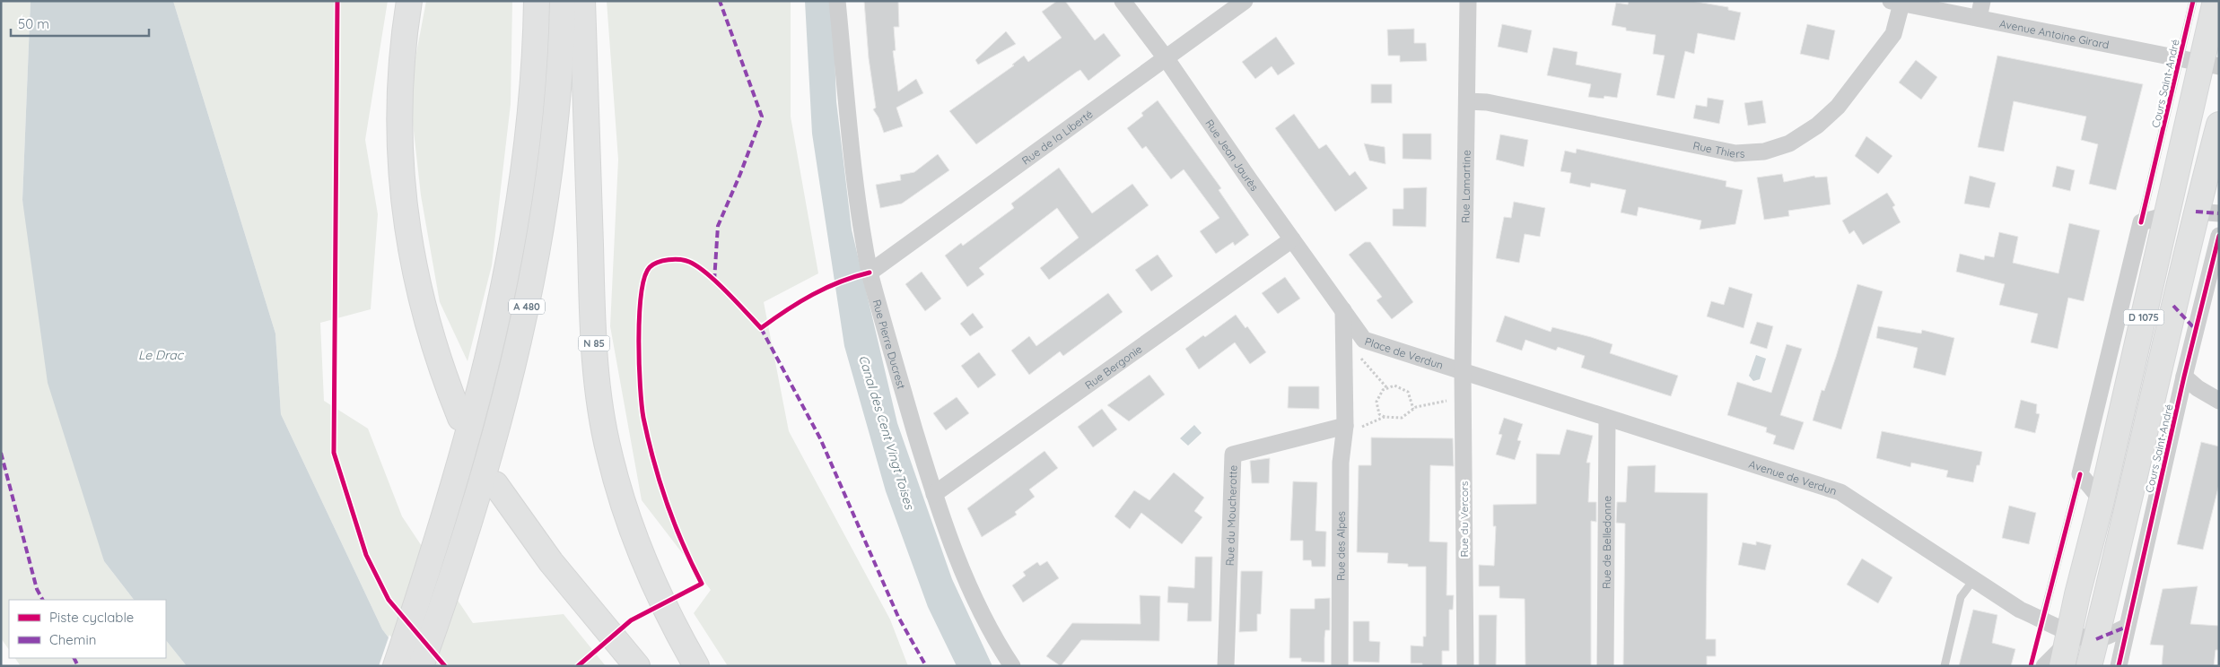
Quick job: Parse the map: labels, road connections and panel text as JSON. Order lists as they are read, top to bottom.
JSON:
{
  "streets": {
    "main road": [
      "Cours Saint-André",
      "A 480",
      "D 1075",
      "N 85"
    ],
    "street": [
      "Avenue Antoine Girard",
      "Rue de la Liberté",
      "Rue Thiers",
      "Rue Jean Jaurès",
      "Rue Lamartine",
      "Rue Pierre Ducrest",
      "Place de Verdun",
      "Rue Bergonie",
      "Avenue de Verdun",
      "Rue du Moucherotte",
      "Rue du Vercors",
      "Rue de Belledonne",
      "Rue des Alpes"
    ]
  },
  "crossings": [
    ["Avenue Antoine Girard", "Cours Saint-André"],
    ["Avenue Antoine Girard", "Rue Thiers"],
    ["Cours Saint-André", "Avenue de Verdun"],
    ["Rue de la Liberté", "Rue Jean Jaurès"],
    ["Rue de la Liberté", "Rue Pierre Ducrest"],
    ["Rue Thiers", "Rue Lamartine"],
    ["Rue Jean Jaurès", "Place de Verdun"],
    ["Rue Jean Jaurès", "Rue Bergonie"],
    ["Rue Lamartine", "Place de Verdun"],
    ["Rue Lamartine", "Avenue de Verdun"],
    ["Rue Lamartine", "Rue du Vercors"],
    ["Rue Pierre Ducrest", "Rue Bergonie"],
    ["Place de Verdun", "Avenue de Verdun"],
    ["Place de Verdun", "Rue du Vercors"],
    ["Avenue de Verdun", "Rue du Vercors"],
    ["Avenue de Verdun", "Rue de Belledonne"],
    ["Rue du Moucherotte", "Rue des Alpes"]
  ],
  "water": ["Le Drac", "Canal des Cent Vingt Toises"],
  "legend": ["Piste cyclable", "Chemin"],
  "scale_bar": "50 m"
}
